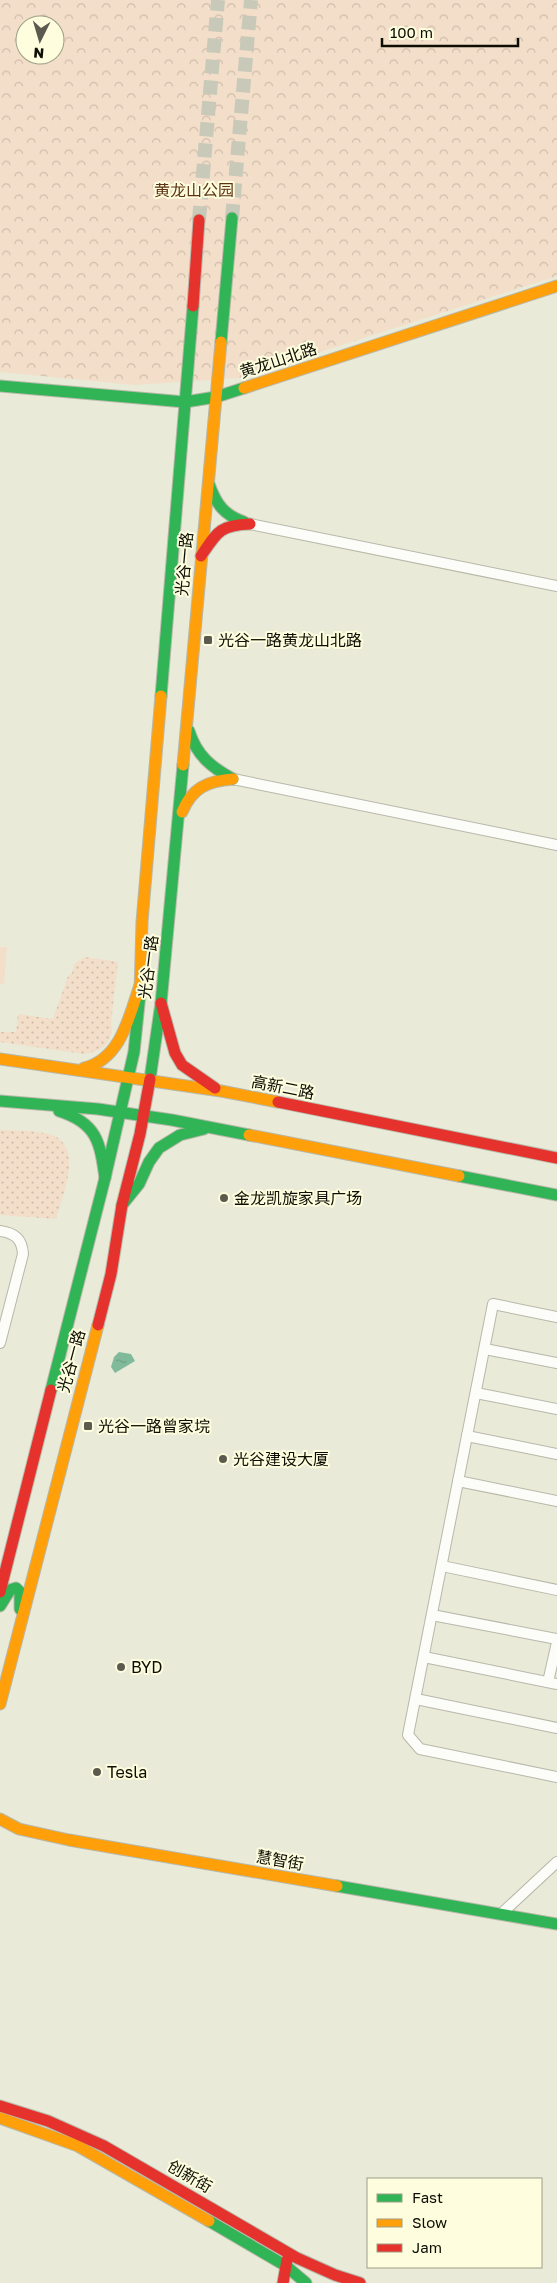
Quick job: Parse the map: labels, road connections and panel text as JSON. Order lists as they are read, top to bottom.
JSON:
{
  "streets": {
    "main road": [
      "黄龙山北路",
      "光谷一路",
      "高新二路",
      "慧智街",
      "创新街"
    ]
  },
  "crossings": [
    ["黄龙山北路", "光谷一路"],
    ["光谷一路", "高新二路"]
  ],
  "parks": ["黄龙山公园"],
  "places": {
    "transit": ["光谷一路黄龙山北路", "光谷一路曾家垸"],
    "other": [
      "金龙凯旋家具广场",
      "光谷建设大厦",
      "BYD",
      "Tesla"
    ]
  },
  "legend": ["Fast", "Slow", "Jam"],
  "scale_bar": "100 m",
  "north": "bottom"
}
